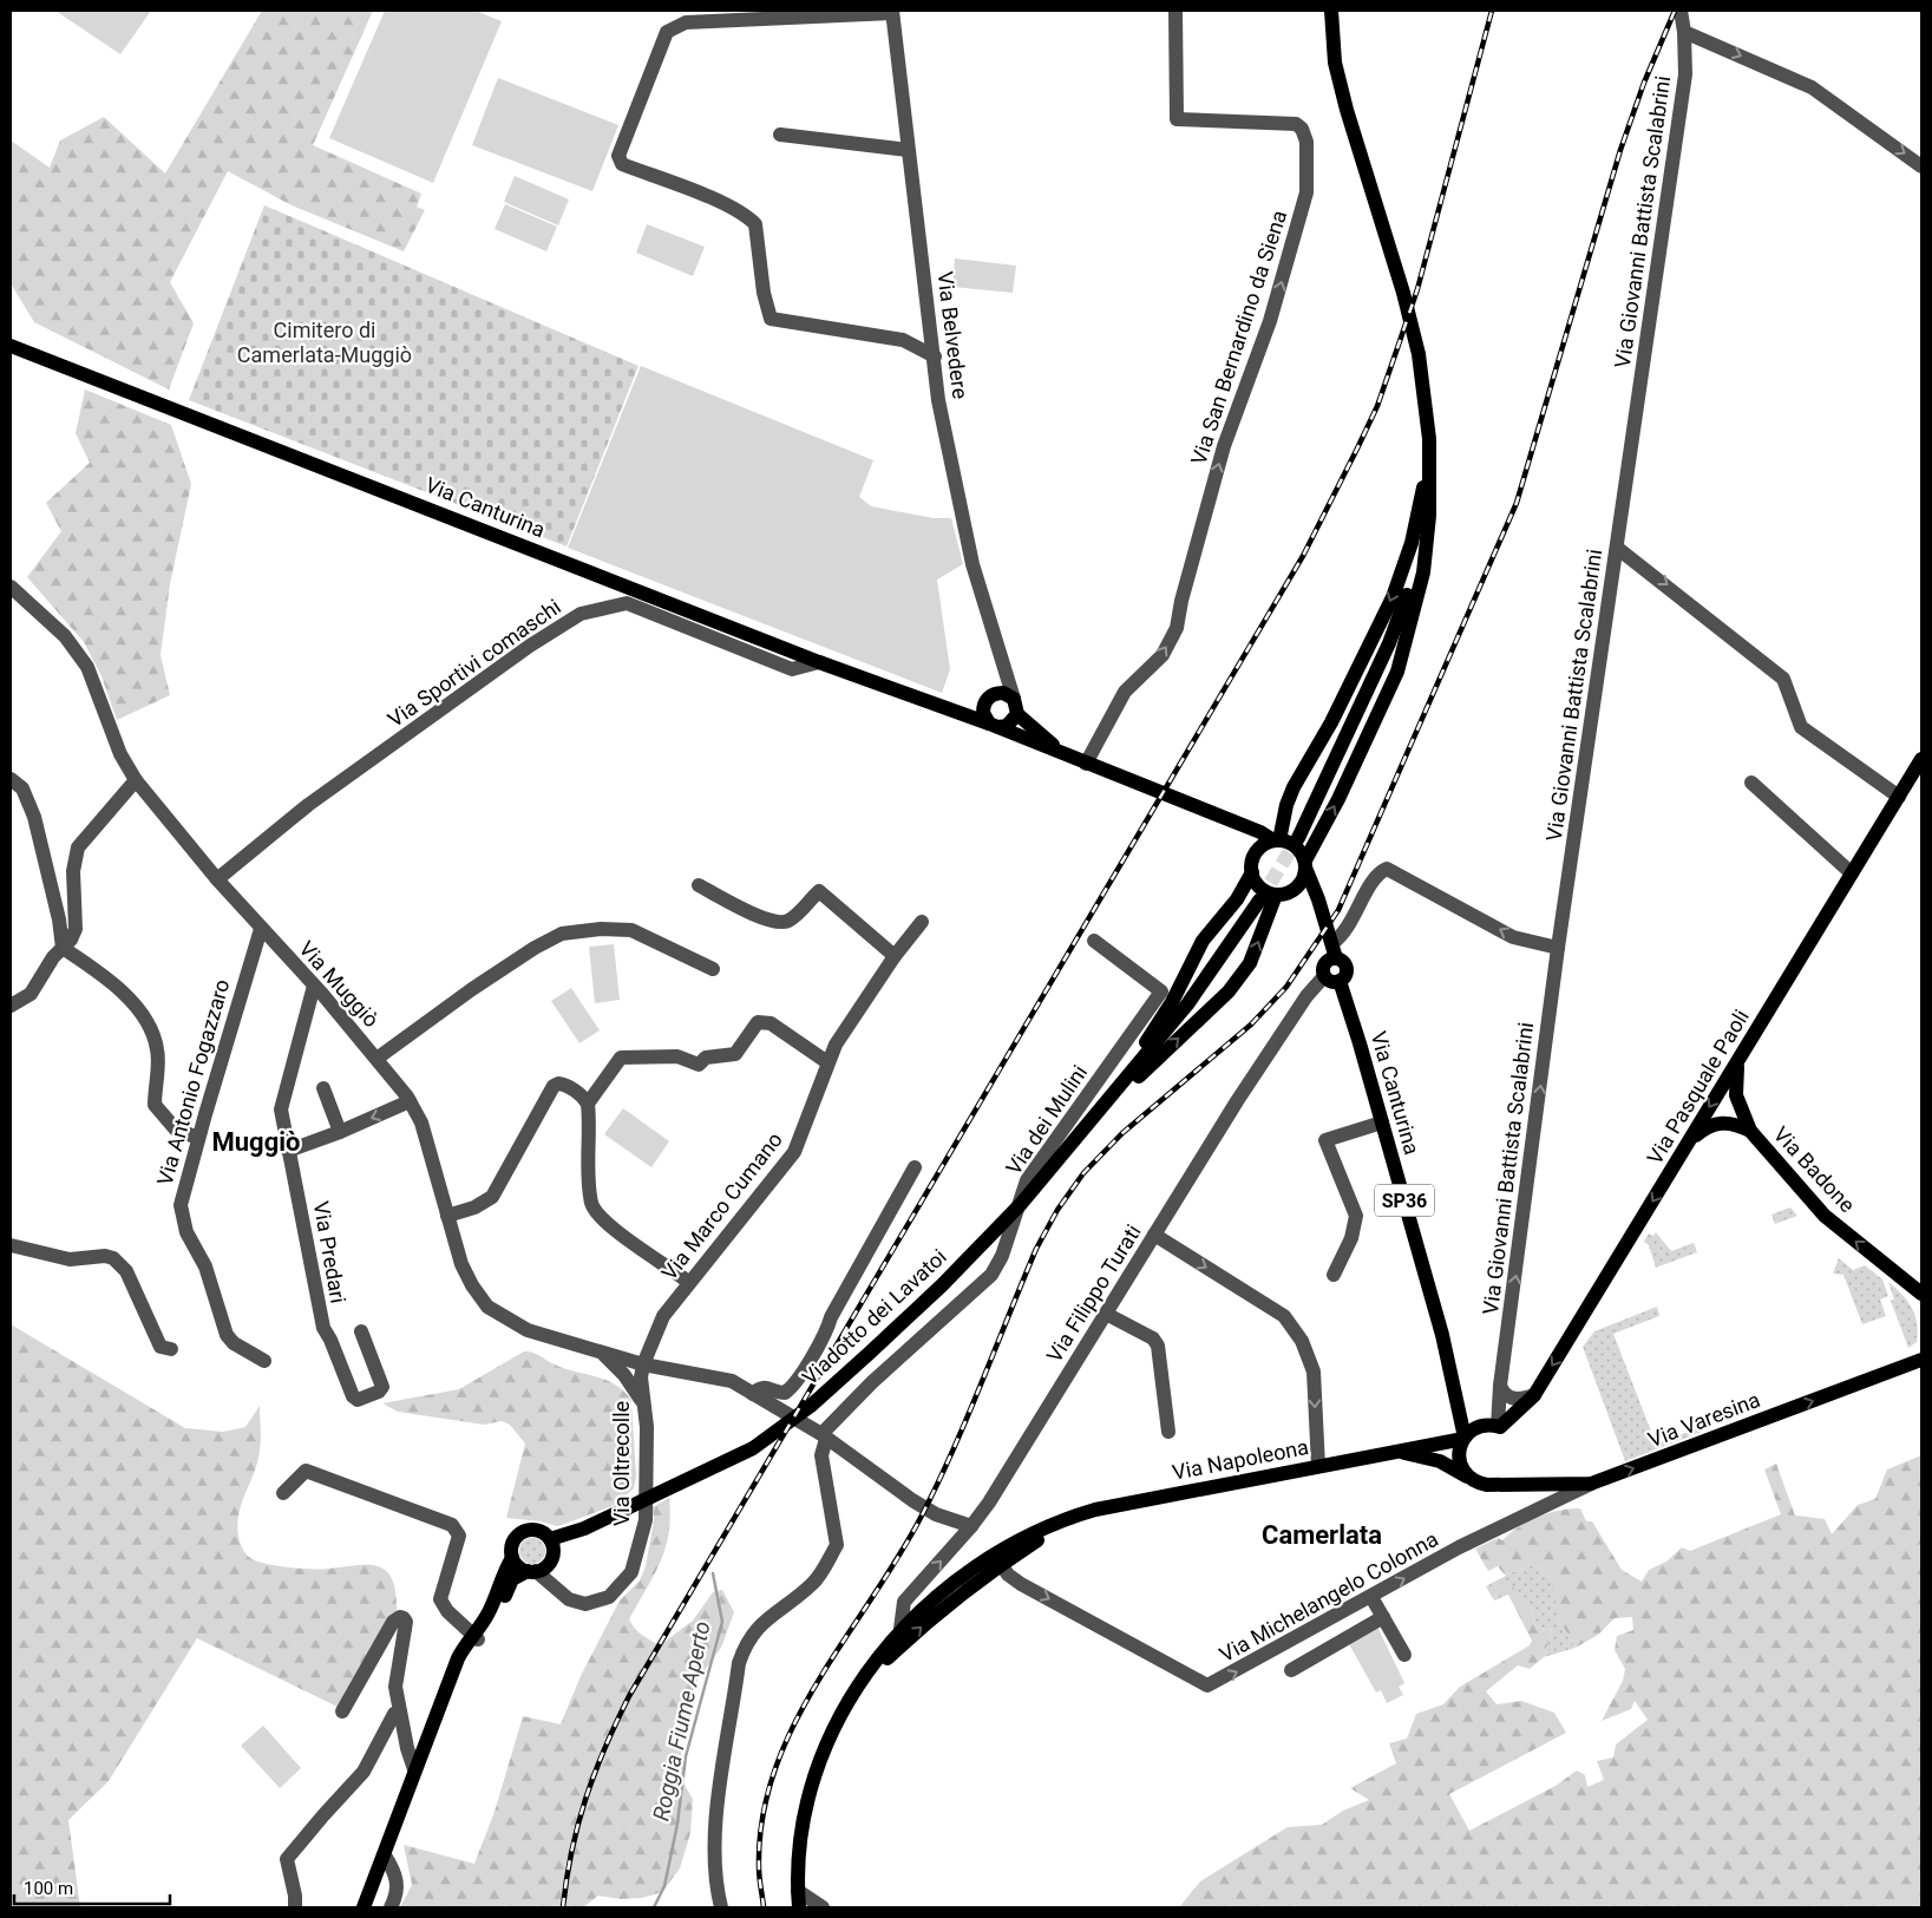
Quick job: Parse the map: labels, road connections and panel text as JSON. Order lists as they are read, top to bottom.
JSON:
{
  "streets": {
    "main road": [
      "Via Canturina",
      "Via Pasquale Paoli",
      "Via Badone",
      "SP36",
      "Viadotto dei Lavatoi",
      "Via Varesina",
      "Via Napoleona"
    ],
    "street": [
      "Via Giovanni Battista Scalabrini",
      "Via Belvedere",
      "Via San Bernardino da Siena",
      "Via Sportivi comaschi",
      "Via Muggiò",
      "Via Antonio Fogazzaro",
      "Via dei Mulini",
      "Via Marco Cumano",
      "Via Predari",
      "Via Filippo Turati",
      "Via Oltrecolle",
      "Via Michelangelo Colonna"
    ]
  },
  "crossings": [
    ["Via Giovanni Battista Scalabrini", "Via Pasquale Paoli"],
    ["Via Giovanni Battista Scalabrini", "Via Napoleona"],
    ["Via Belvedere", "Via Canturina"],
    ["Via San Bernardino da Siena", "Via Canturina"],
    ["Via Canturina", "Via Sportivi comaschi"],
    ["Via Canturina", "Via Filippo Turati"],
    ["Via Canturina", "Via Varesina"],
    ["Via Canturina", "Via Napoleona"],
    ["Via Sportivi comaschi", "Via Muggiò"],
    ["Via Muggiò", "Via Antonio Fogazzaro"],
    ["Via Muggiò", "Via dei Mulini"],
    ["Via Muggiò", "Via Marco Cumano"],
    ["Via Muggiò", "Via Predari"],
    ["Via Muggiò", "Via Filippo Turati"],
    ["Via Muggiò", "Via Oltrecolle"],
    ["Via Pasquale Paoli", "Via Badone"],
    ["Via Pasquale Paoli", "Via Napoleona"],
    ["Via Marco Cumano", "Via Oltrecolle"],
    ["Via Filippo Turati", "Via Napoleona"],
    ["Viadotto dei Lavatoi", "Via Oltrecolle"],
    ["Via Varesina", "Via Napoleona"],
    ["Via Varesina", "Via Michelangelo Colonna"],
    ["Via Napoleona", "Via Michelangelo Colonna"]
  ],
  "one_way": [
    "Via San Bernardino da Siena",
    "Via Pasquale Paoli",
    "Via Badone",
    "Via Varesina",
    "Via Michelangelo Colonna"
  ],
  "districts": ["Muggiò", "Camerlata"],
  "water": ["Roggia Fiume Aperto"],
  "parks": ["Cimitero di Camerlata-Muggiò"],
  "scale_bar": "100 m"
}
